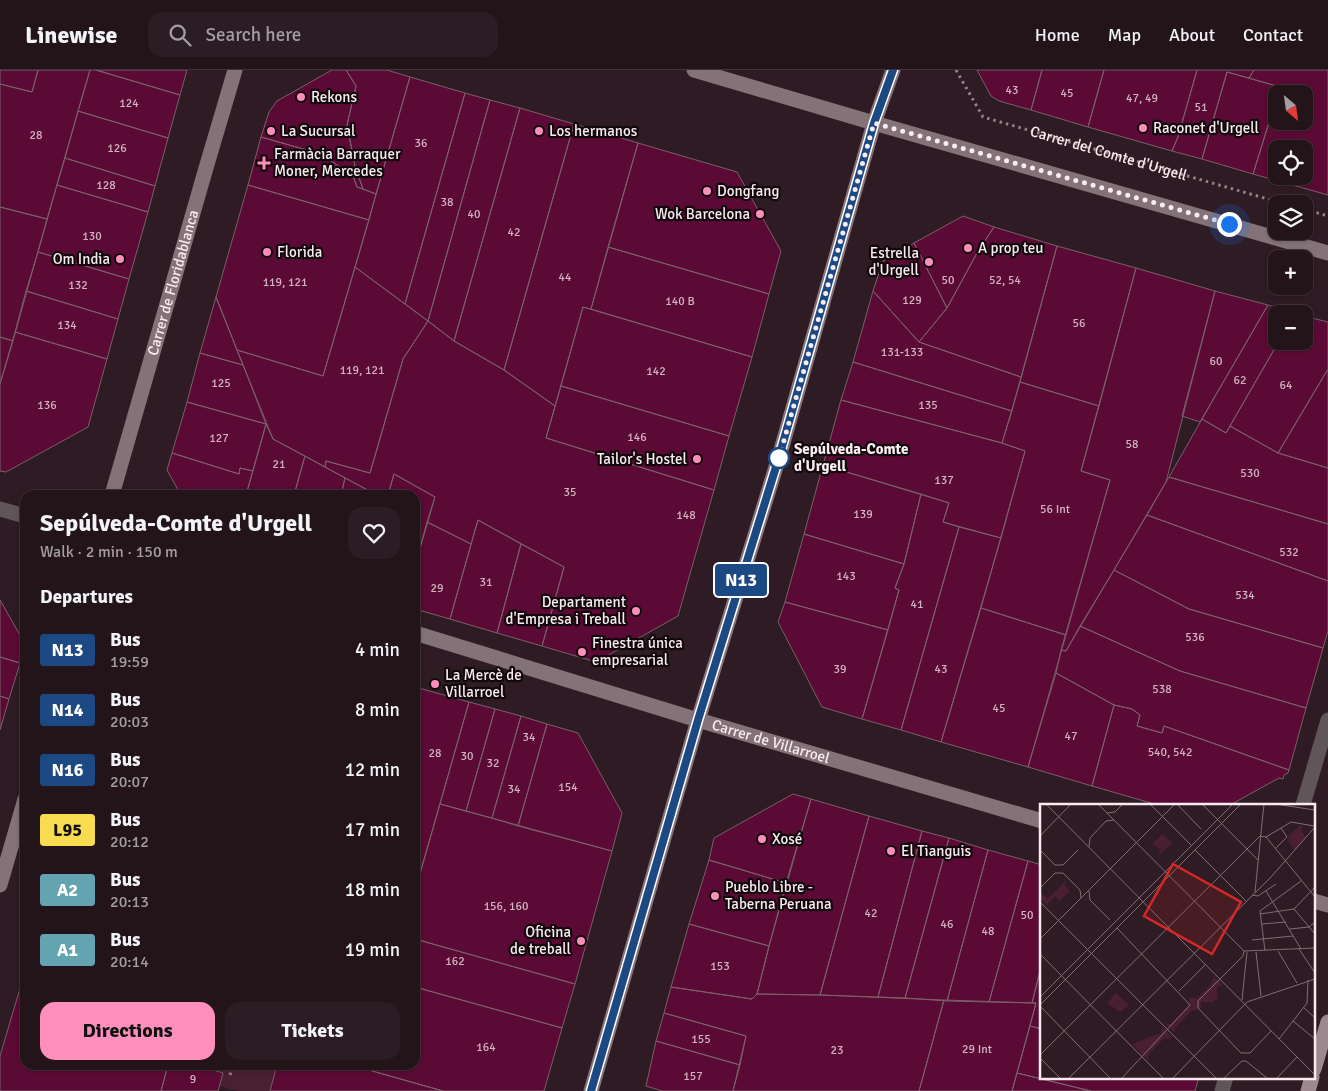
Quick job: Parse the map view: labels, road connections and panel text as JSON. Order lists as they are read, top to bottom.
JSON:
{
  "streets": {
    "street": ["Carrer de Floridablanca", "Carrer de Villarroel"],
    "path": ["Carrer del Comte d'Urgell"]
  },
  "places": {
    "other": [
      "Rekons",
      "Raconet d'Urgell",
      "La Sucursal",
      "Los hermanos",
      "Dongfang",
      "Wok Barcelona",
      "A prop teu",
      "Florida",
      "Om India",
      "Estrella d'Urgell",
      "Sepúlveda-Comte d'Urgell",
      "Tailor's Hostel",
      "Departament d'Empresa i Treball",
      "Finestra única empresarial",
      "La Mercè de Villarroel",
      "Xosé",
      "El Tianguis",
      "Pueblo Libre - Taberna Peruana",
      "Oficina de treball"
    ],
    "health": ["Farmàcia Barraquer Moner, Mercedes"]
  },
  "lines": ["bus line N13"],
  "house_numbers": [
    "43",
    "45",
    "47, 49",
    "124",
    "51",
    "28",
    "36",
    "126",
    "128",
    "38",
    "40",
    "42",
    "130",
    "44",
    "50",
    "52, 54",
    "119, 121",
    "132",
    "129",
    "140 B",
    "56",
    "134",
    "131-133",
    "60",
    "119, 121",
    "142",
    "62",
    "125",
    "64",
    "136",
    "135",
    "146",
    "127",
    "58",
    "21",
    "530",
    "137",
    "35",
    "56 Int",
    "139",
    "148",
    "532",
    "143",
    "31",
    "29",
    "534",
    "41",
    "536",
    "39",
    "43",
    "538",
    "45",
    "47",
    "34",
    "540, 542",
    "28",
    "30",
    "32",
    "154",
    "34",
    "156, 160",
    "42",
    "50",
    "46",
    "48",
    "162",
    "153",
    "155",
    "164",
    "29 Int",
    "23",
    "157",
    "9"
  ],
  "north": "bottom right",
  "page": {
    "header": "Linewise",
    "search": "Search here",
    "nav": [
      "Home",
      "Map",
      "About",
      "Contact"
    ],
    "on_map": "N13",
    "map_buttons": ["+", "−"],
    "heading": [
      ["Sepúlveda-Comte d'Urgell", "Walk · 2 min · 150 m"],
      "Departures"
    ],
    "list": [
      {
        "mark": "N13",
        "name": "Bus",
        "note": "19:59",
        "value": "4 min"
      },
      {
        "mark": "N14",
        "name": "Bus",
        "note": "20:03",
        "value": "8 min"
      },
      {
        "mark": "N16",
        "name": "Bus",
        "note": "20:07",
        "value": "12 min"
      },
      {
        "mark": "L95",
        "name": "Bus",
        "note": "20:12",
        "value": "17 min"
      },
      {
        "mark": "A2",
        "name": "Bus",
        "note": "20:13",
        "value": "18 min"
      },
      {
        "mark": "A1",
        "name": "Bus",
        "note": "20:14",
        "value": "19 min"
      }
    ],
    "buttons": ["Directions", "Tickets"]
  }
}
